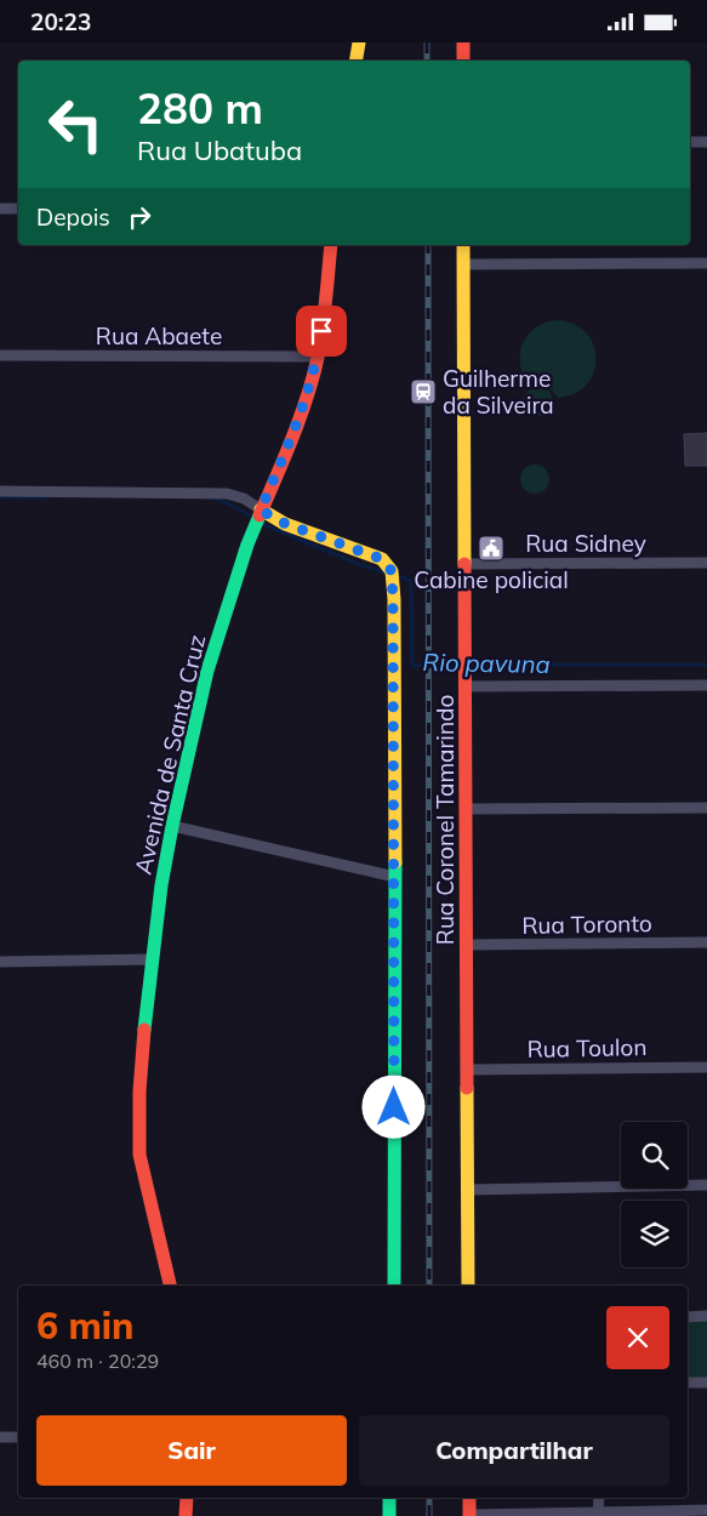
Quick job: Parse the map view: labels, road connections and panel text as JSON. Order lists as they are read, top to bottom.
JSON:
{
  "streets": {
    "main road": ["Avenida de Santa Cruz", "Rua Coronel Tamarindo"],
    "street": [
      "Rua Abaete",
      "Rua Sidney",
      "Rua Toronto",
      "Rua Toulon"
    ]
  },
  "crossings": [
    ["Rua Abaete", "Avenida de Santa Cruz"],
    ["Rua Sidney", "Rua Coronel Tamarindo"],
    ["Rua Coronel Tamarindo", "Rua Toronto"],
    ["Rua Coronel Tamarindo", "Rua Toulon"]
  ],
  "water": ["Rio pavuna"],
  "places": {
    "station": ["Guilherme da Silveira"],
    "public building": ["Cabine policial"]
  },
  "page": {
    "status": "20:23",
    "turn": ["280 m", "Rua Ubatuba"],
    "then": "Depois",
    "heading": ["6 min", "460 m · 20:29"],
    "buttons": ["Sair", "Compartilhar"]
  }
}
